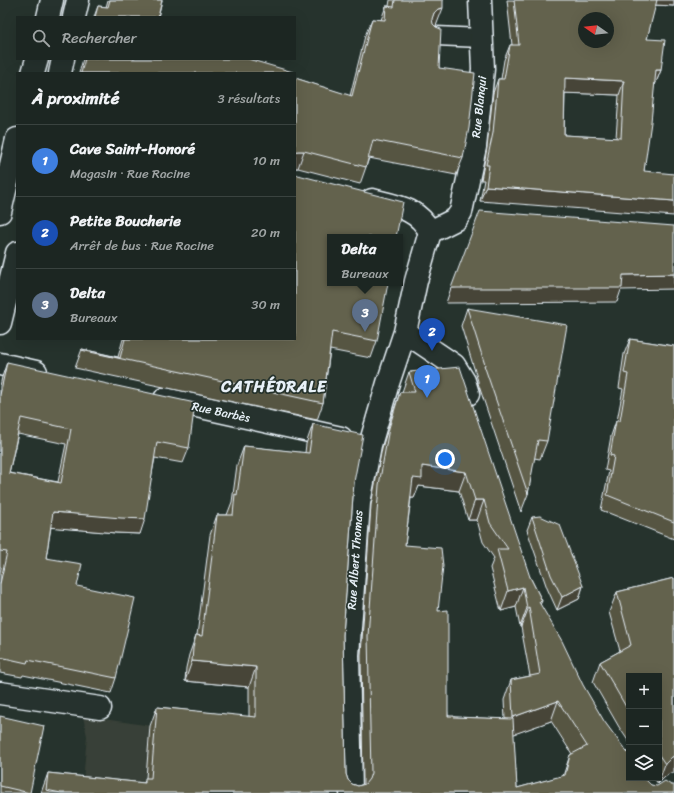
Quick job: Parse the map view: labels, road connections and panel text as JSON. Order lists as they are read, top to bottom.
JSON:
{
  "streets": {
    "street": ["Rue Blanqui", "Rue Barbès", "Rue Albert Thomas"]
  },
  "crossings": [
    ["Rue Barbès", "Rue Albert Thomas"]
  ],
  "districts": ["CATHÉDRALE"],
  "north": "left",
  "page": {
    "search": "Rechercher",
    "heading": ["À proximité", "3 résultats"],
    "list": [
      {
        "mark": "1",
        "name": "Cave Saint-Honoré",
        "note": "Magasin · Rue Racine",
        "value": "10 m"
      },
      {
        "mark": "2",
        "name": "Petite Boucherie",
        "note": "Arrêt de bus · Rue Racine",
        "value": "20 m"
      },
      {
        "mark": "3",
        "name": "Delta",
        "note": "Bureaux",
        "value": "30 m"
      }
    ],
    "popup": ["Delta", "Bureaux"],
    "pins": ["3", "2", "1"],
    "map_buttons": ["+", "−"]
  }
}
